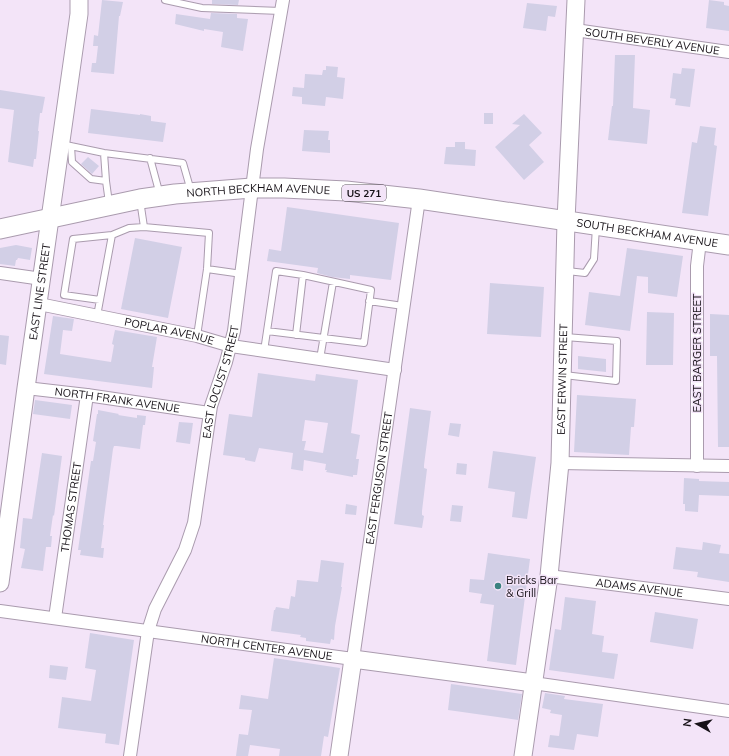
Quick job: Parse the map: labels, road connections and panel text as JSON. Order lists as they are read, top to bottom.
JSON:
{
  "streets": {
    "main road": [
      "NORTH BECKHAM AVENUE",
      "US 271",
      "SOUTH BECKHAM AVENUE",
      "EAST LINE STREET",
      "EAST ERWIN STREET",
      "EAST FERGUSON STREET",
      "NORTH CENTER AVENUE"
    ],
    "street": [
      "SOUTH BEVERLY AVENUE",
      "POPLAR AVENUE",
      "EAST BARGER STREET",
      "EAST LOCUST STREET",
      "NORTH FRANK AVENUE",
      "THOMAS STREET",
      "ADAMS AVENUE"
    ]
  },
  "crossings": [
    ["SOUTH BEVERLY AVENUE", "EAST ERWIN STREET"],
    ["NORTH BECKHAM AVENUE", "SOUTH BECKHAM AVENUE"],
    ["NORTH BECKHAM AVENUE", "EAST LINE STREET"],
    ["NORTH BECKHAM AVENUE", "EAST ERWIN STREET"],
    ["NORTH BECKHAM AVENUE", "EAST LOCUST STREET"],
    ["NORTH BECKHAM AVENUE", "EAST FERGUSON STREET"],
    ["SOUTH BECKHAM AVENUE", "EAST BARGER STREET"],
    ["SOUTH BECKHAM AVENUE", "EAST ERWIN STREET"],
    ["EAST LINE STREET", "POPLAR AVENUE"],
    ["EAST LINE STREET", "NORTH FRANK AVENUE"],
    ["POPLAR AVENUE", "EAST LOCUST STREET"],
    ["POPLAR AVENUE", "EAST FERGUSON STREET"],
    ["EAST ERWIN STREET", "ADAMS AVENUE"],
    ["EAST ERWIN STREET", "NORTH CENTER AVENUE"],
    ["EAST LOCUST STREET", "NORTH FRANK AVENUE"],
    ["EAST LOCUST STREET", "NORTH CENTER AVENUE"],
    ["NORTH FRANK AVENUE", "THOMAS STREET"],
    ["EAST FERGUSON STREET", "NORTH CENTER AVENUE"],
    ["THOMAS STREET", "NORTH CENTER AVENUE"]
  ],
  "places": ["Bricks Bar & Grill"],
  "north": "left"
}
